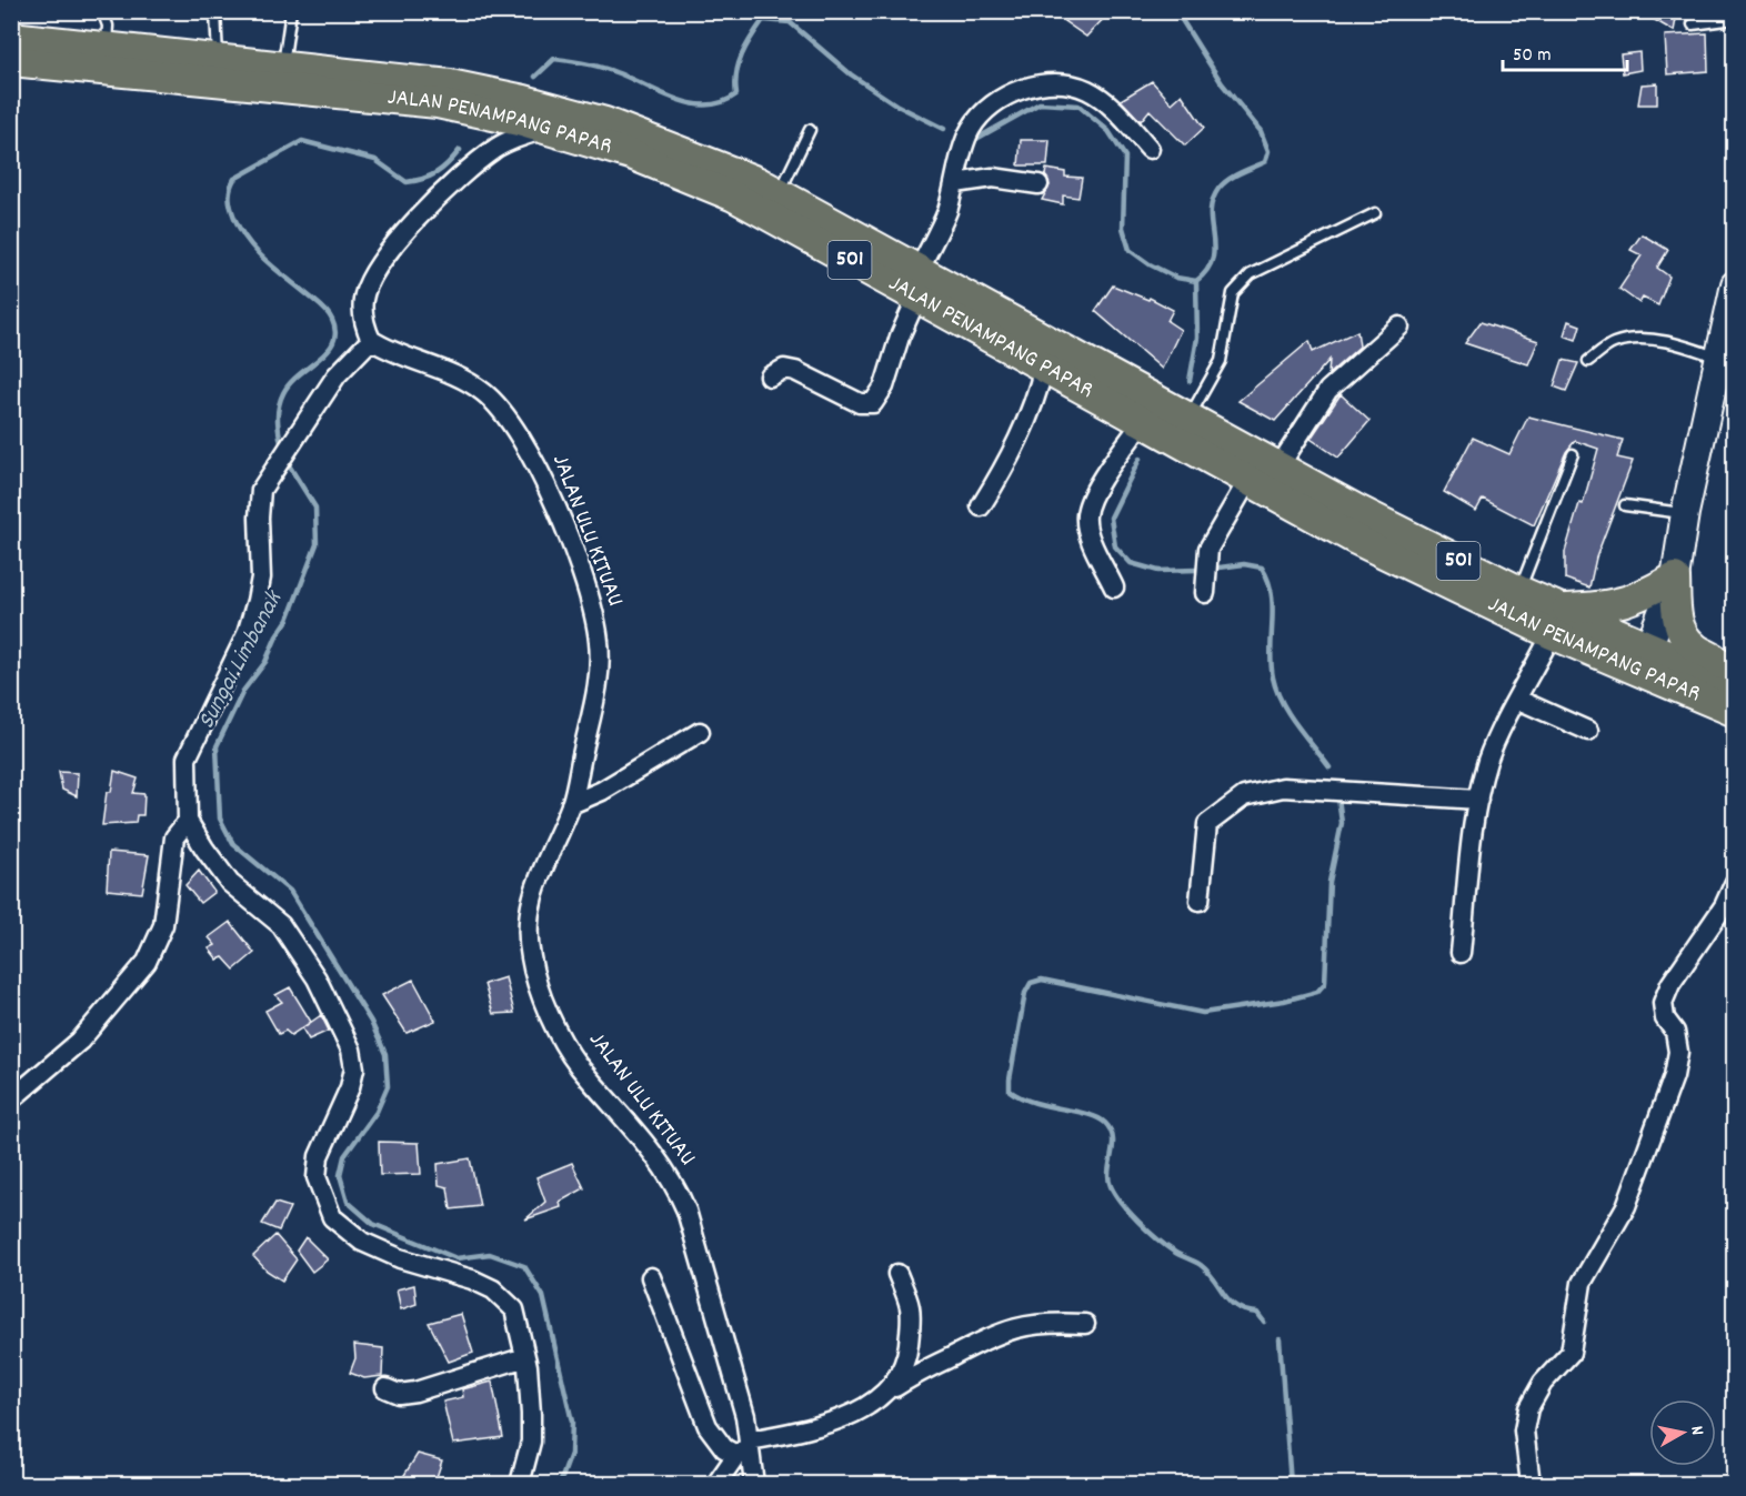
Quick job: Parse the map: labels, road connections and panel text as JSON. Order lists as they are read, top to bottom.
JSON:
{
  "streets": {
    "main road": ["JALAN PENAMPANG PAPAR", "501"],
    "street": ["JALAN ULU KITUAU"]
  },
  "water": ["Sungai Limbanak"],
  "scale_bar": "50 m",
  "north": "right"
}
